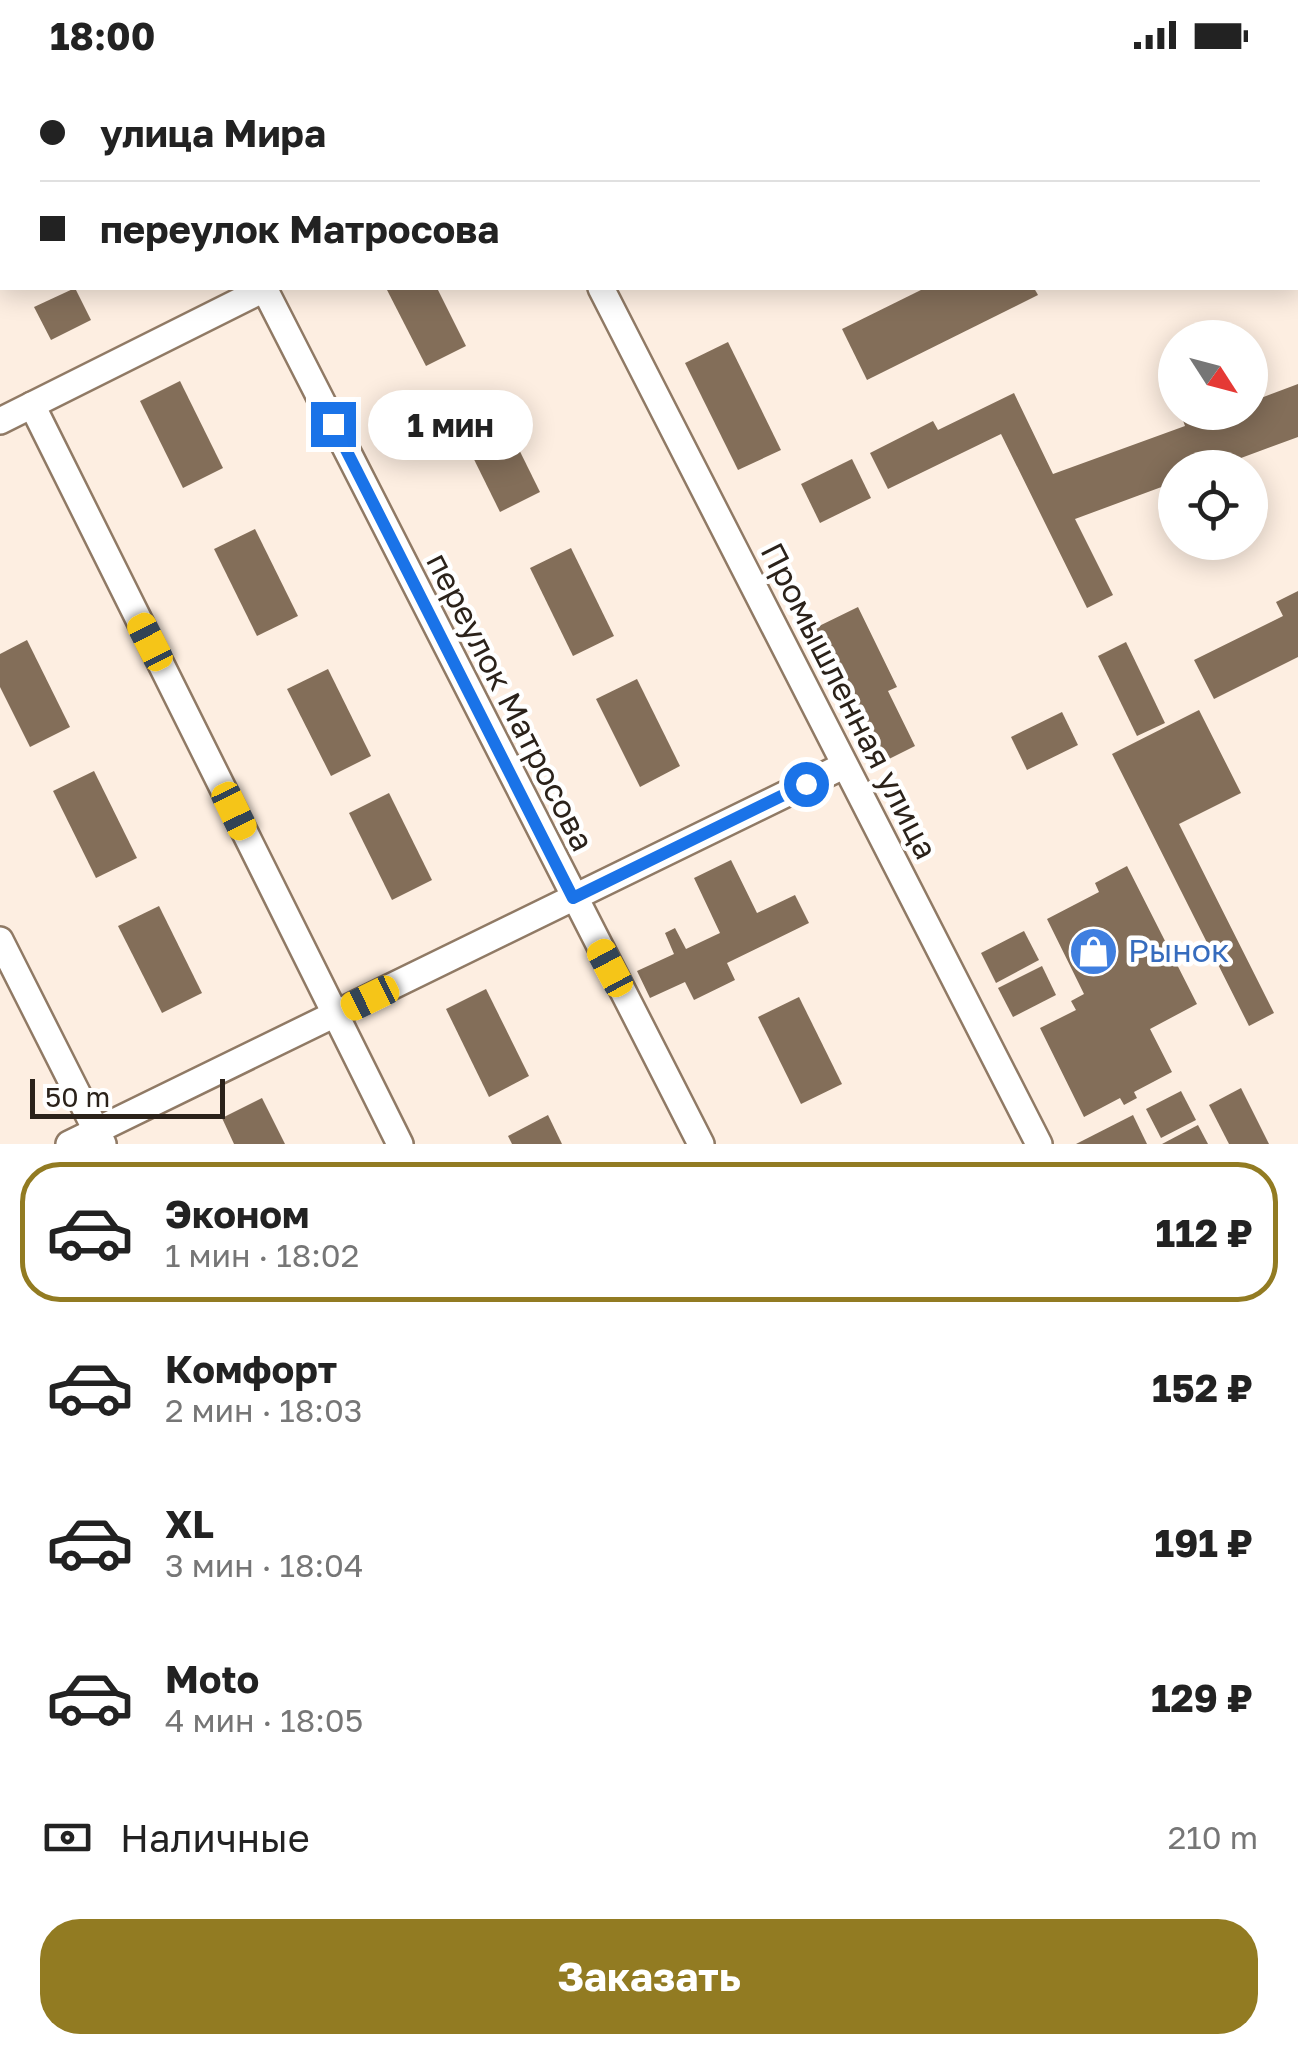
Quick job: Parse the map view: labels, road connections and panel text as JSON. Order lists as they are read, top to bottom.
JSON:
{
  "streets": {
    "street": ["Промышленная улица", "переулок Матросова"]
  },
  "places": {
    "shop": ["Рынок"]
  },
  "scale_bar": "50 m",
  "north": "bottom right",
  "page": {
    "status": "18:00",
    "banner": ["улица Мира", "переулок Матросова"],
    "bubble": "1 мин",
    "scale": "50 m",
    "list": [
      {
        "name": "Эконом",
        "note": "1 мин · 18:02",
        "value": "112 ₽"
      },
      {
        "name": "Комфорт",
        "note": "2 мин · 18:03",
        "value": "152 ₽"
      },
      {
        "name": "XL",
        "note": "3 мин · 18:04",
        "value": "191 ₽"
      },
      {
        "name": "Moto",
        "note": "4 мин · 18:05",
        "value": "129 ₽"
      }
    ],
    "pay": ["Наличные", "210 m"],
    "buttons": "Заказать"
  }
}
